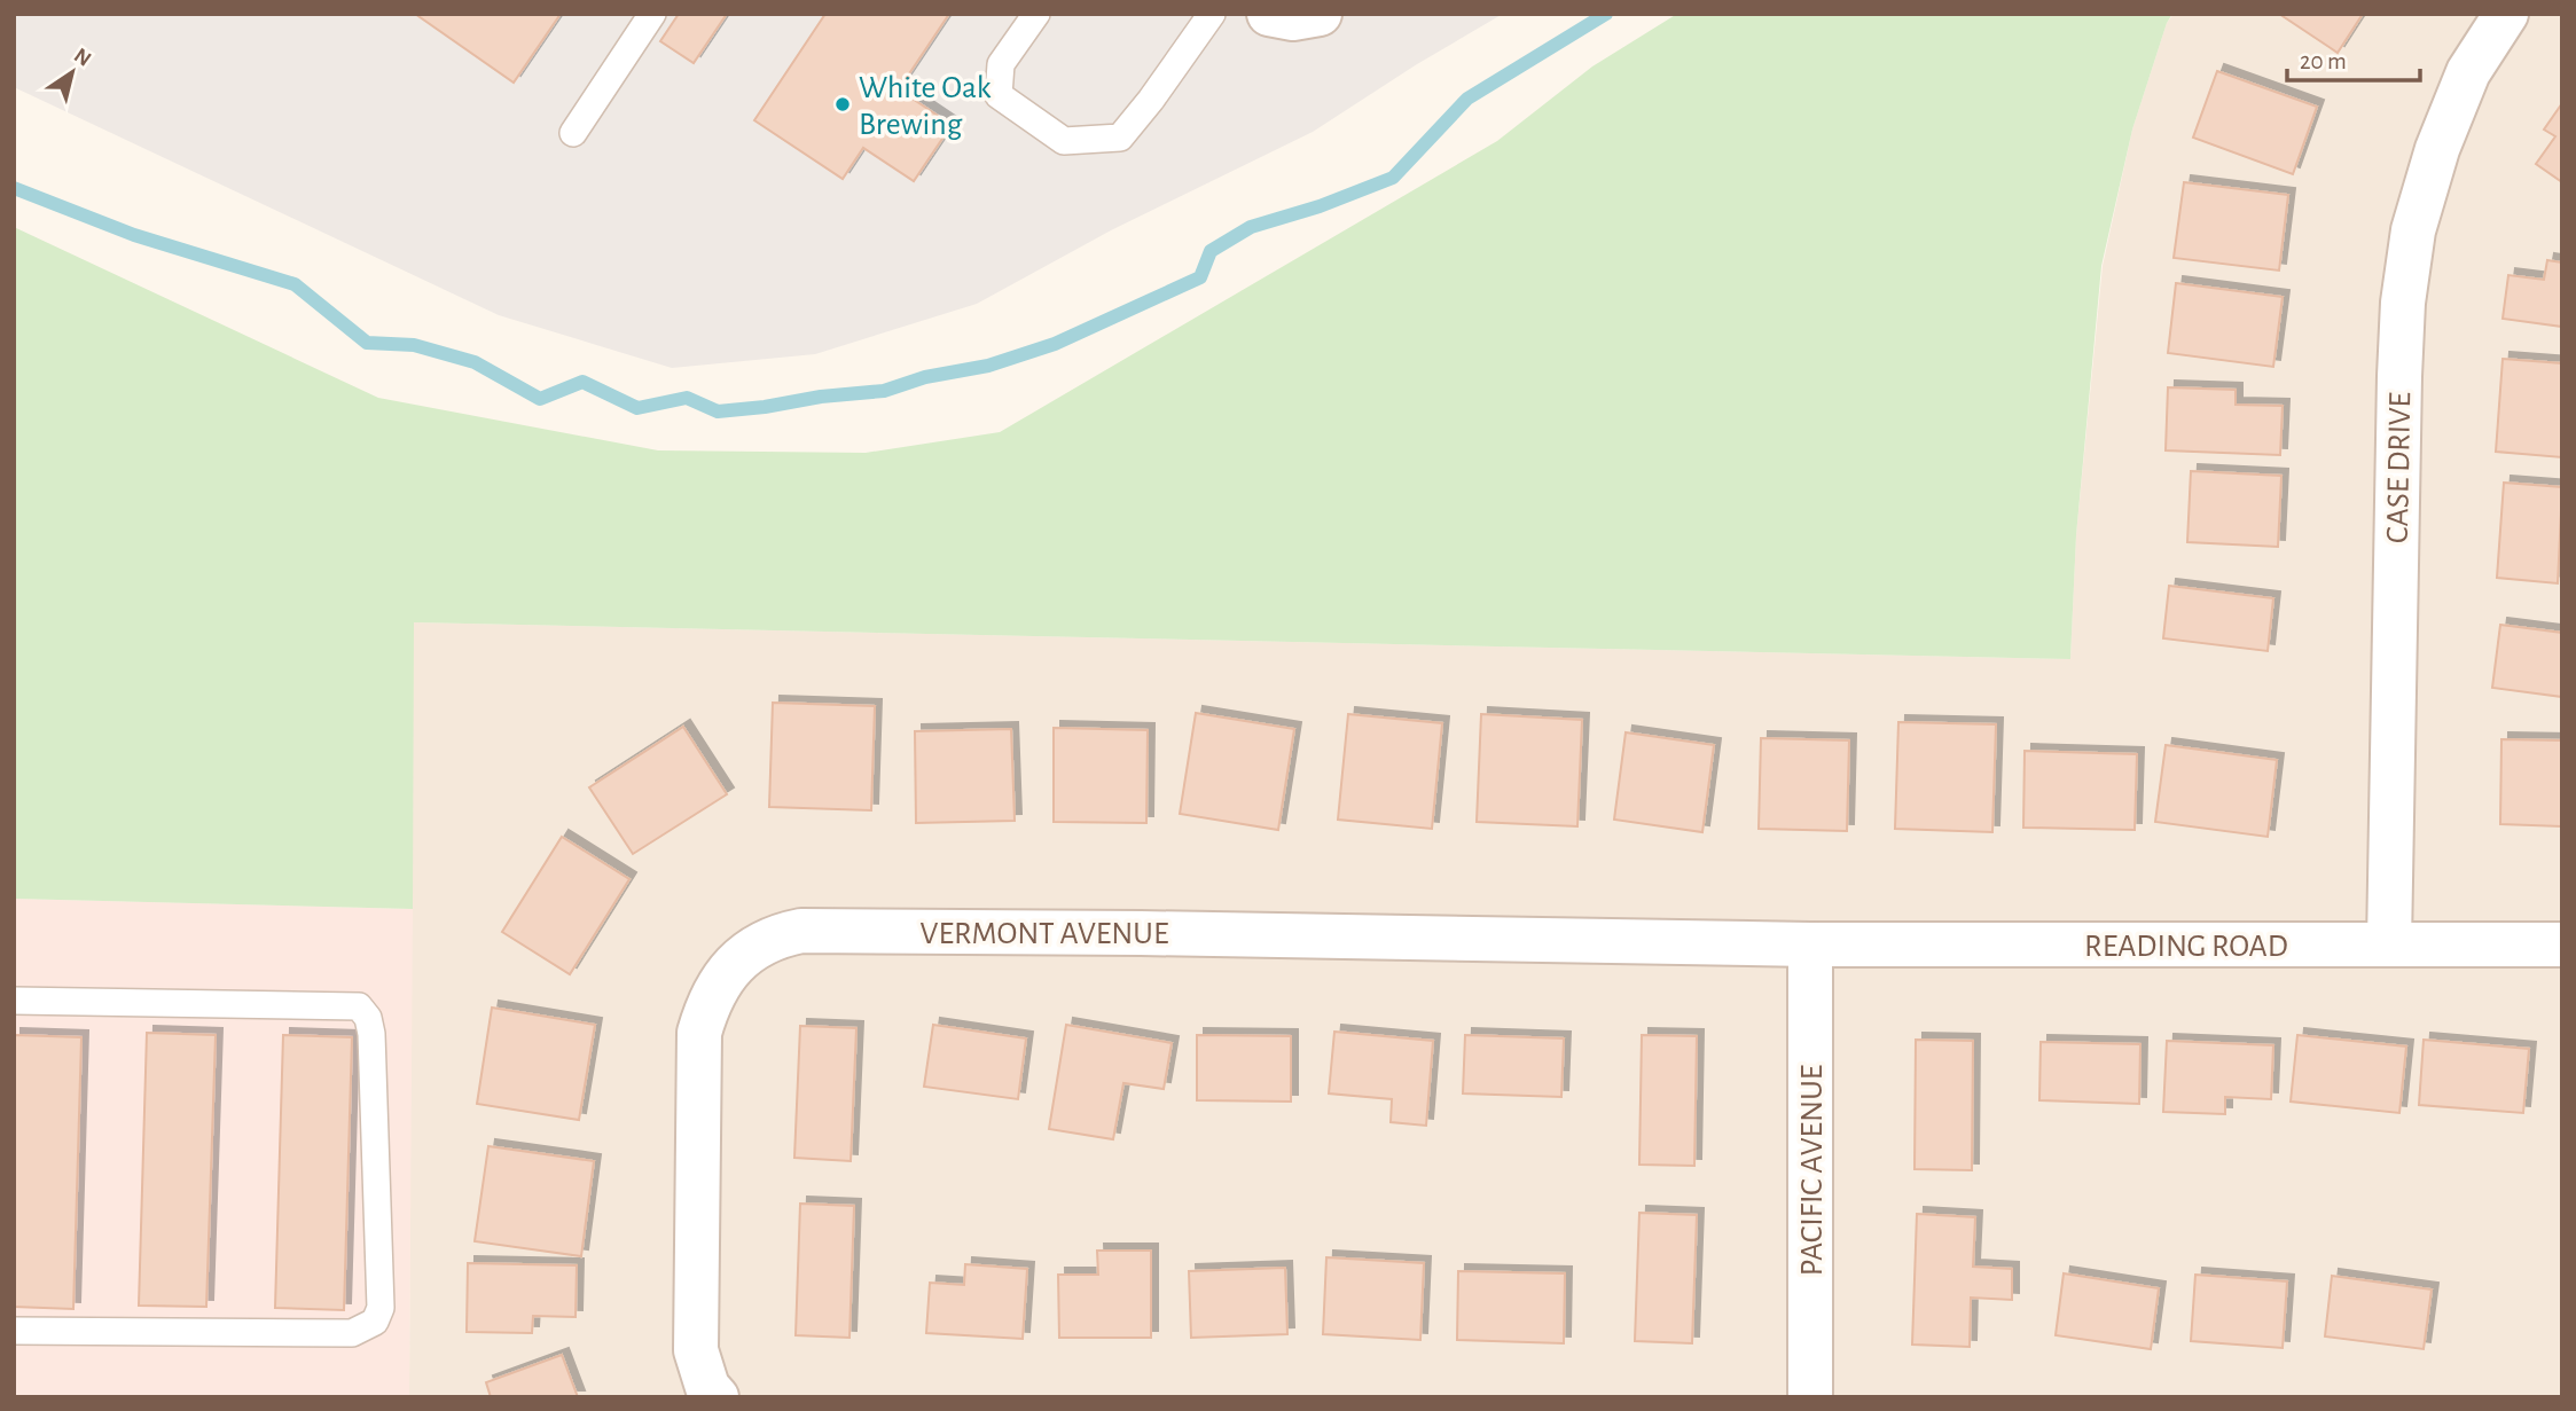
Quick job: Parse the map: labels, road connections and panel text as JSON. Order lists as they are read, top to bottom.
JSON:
{
  "streets": {
    "street": [
      "CASE DRIVE",
      "VERMONT AVENUE",
      "READING ROAD",
      "PACIFIC AVENUE"
    ]
  },
  "crossings": [
    ["CASE DRIVE", "READING ROAD"],
    ["VERMONT AVENUE", "READING ROAD"],
    ["VERMONT AVENUE", "PACIFIC AVENUE"],
    ["READING ROAD", "PACIFIC AVENUE"]
  ],
  "places": ["White Oak Brewing"],
  "scale_bar": "20 m",
  "north": "top right"
}
